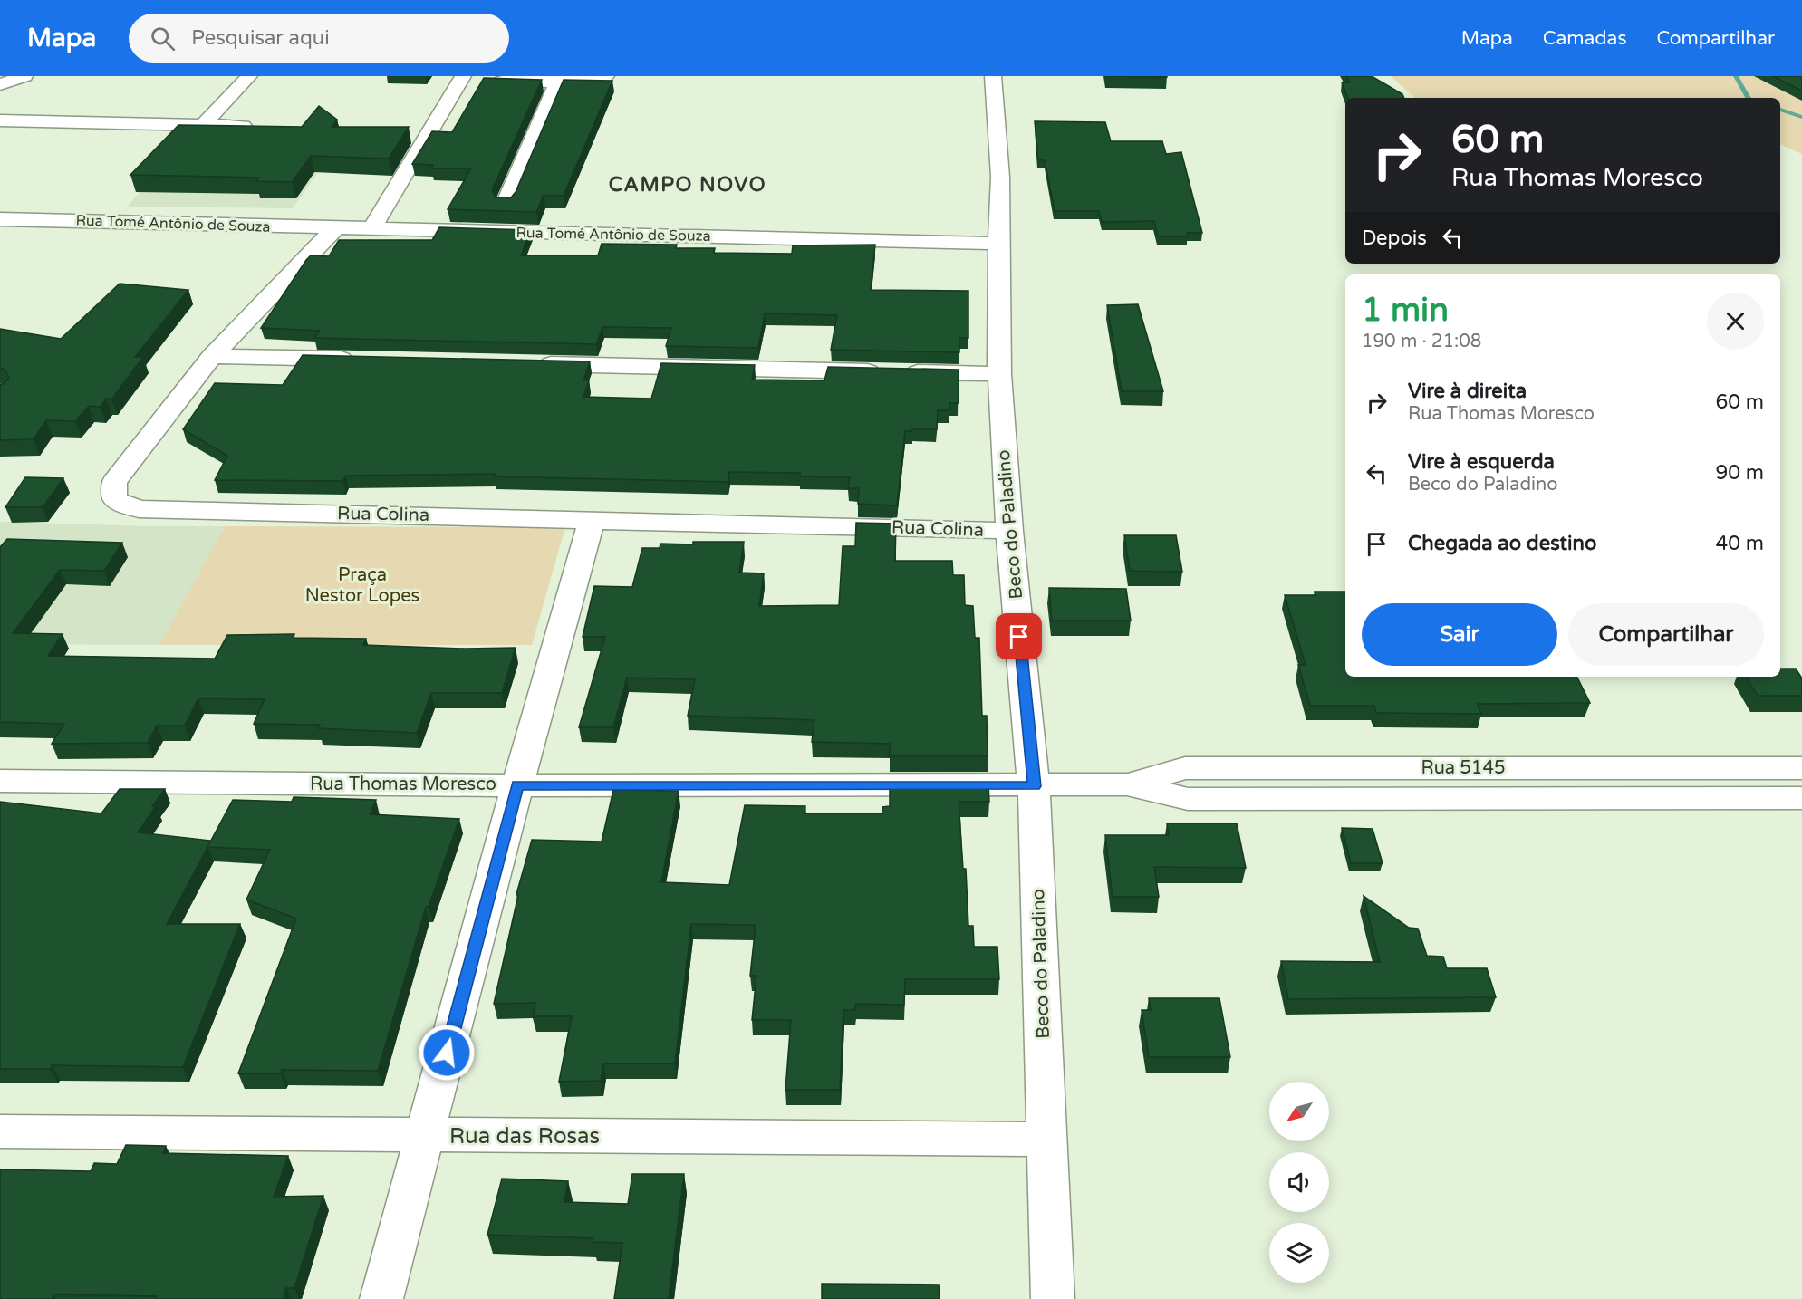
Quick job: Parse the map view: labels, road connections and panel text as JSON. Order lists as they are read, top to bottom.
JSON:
{
  "streets": {
    "street": [
      "Rua Tomé Antônio de Souza",
      "Rua Colina",
      "Beco do Paladino",
      "Rua 5145",
      "Rua Thomas Moresco",
      "Rua das Rosas"
    ]
  },
  "crossings": [
    ["Rua Tomé Antônio de Souza", "Rua Colina"],
    ["Rua Tomé Antônio de Souza", "Beco do Paladino"],
    ["Rua Colina", "Beco do Paladino"],
    ["Beco do Paladino", "Rua 5145"],
    ["Beco do Paladino", "Rua Thomas Moresco"],
    ["Beco do Paladino", "Rua das Rosas"],
    ["Rua 5145", "Rua Thomas Moresco"]
  ],
  "districts": ["CAMPO NOVO"],
  "parks": ["Praça Nestor Lopes"],
  "north": "bottom left",
  "page": {
    "header": "Mapa",
    "search": "Pesquisar aqui",
    "nav": ["Mapa", "Camadas", "Compartilhar"],
    "turn": ["60 m", "Rua Thomas Moresco"],
    "then": "Depois",
    "heading": ["1 min", "190 m · 21:08"],
    "list": [
      {
        "name": "Vire à direita",
        "note": "Rua Thomas Moresco",
        "value": "60 m"
      },
      {
        "name": "Vire à esquerda",
        "note": "Beco do Paladino",
        "value": "90 m"
      },
      {
        "name": "Chegada ao destino",
        "value": "40 m"
      }
    ],
    "buttons": ["Sair", "Compartilhar"]
  }
}
